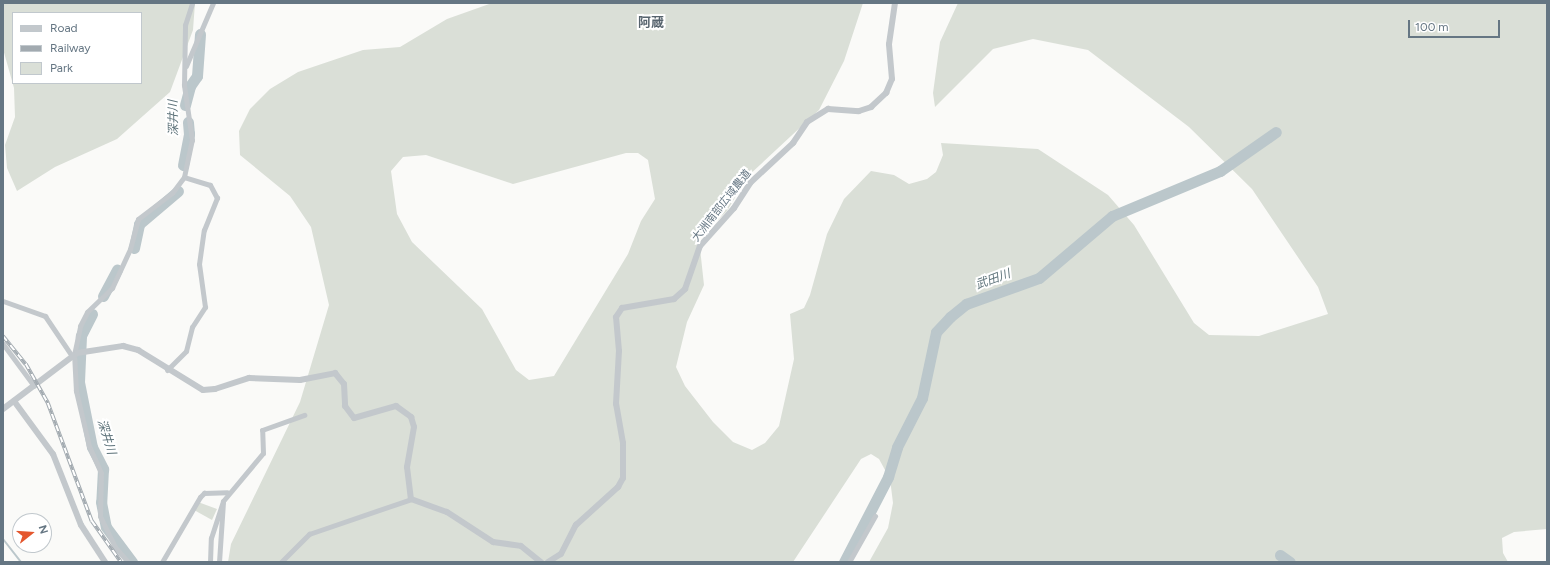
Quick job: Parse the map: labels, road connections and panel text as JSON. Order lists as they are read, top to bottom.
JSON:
{
  "streets": {
    "street": ["大洲南部広域農道"]
  },
  "districts": ["阿蔵"],
  "water": ["深井川", "武田川"],
  "legend": ["Road", "Railway", "Park"],
  "scale_bar": "100 m",
  "north": "right"
}
